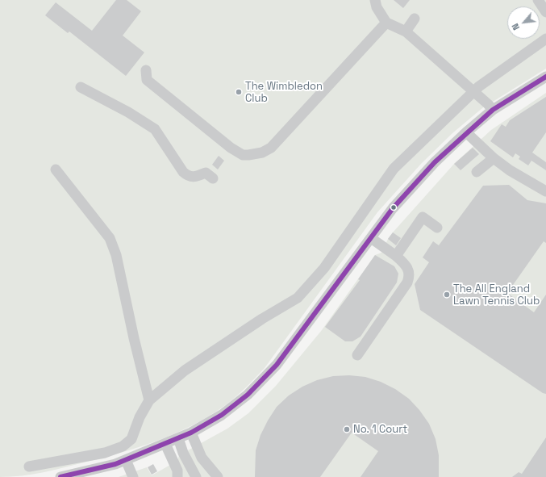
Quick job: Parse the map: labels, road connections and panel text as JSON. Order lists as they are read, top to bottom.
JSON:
{
  "places": ["The Wimbledon Club", "The All England Lawn Tennis Club", "No. 1 Court"],
  "north": "bottom left"
}
